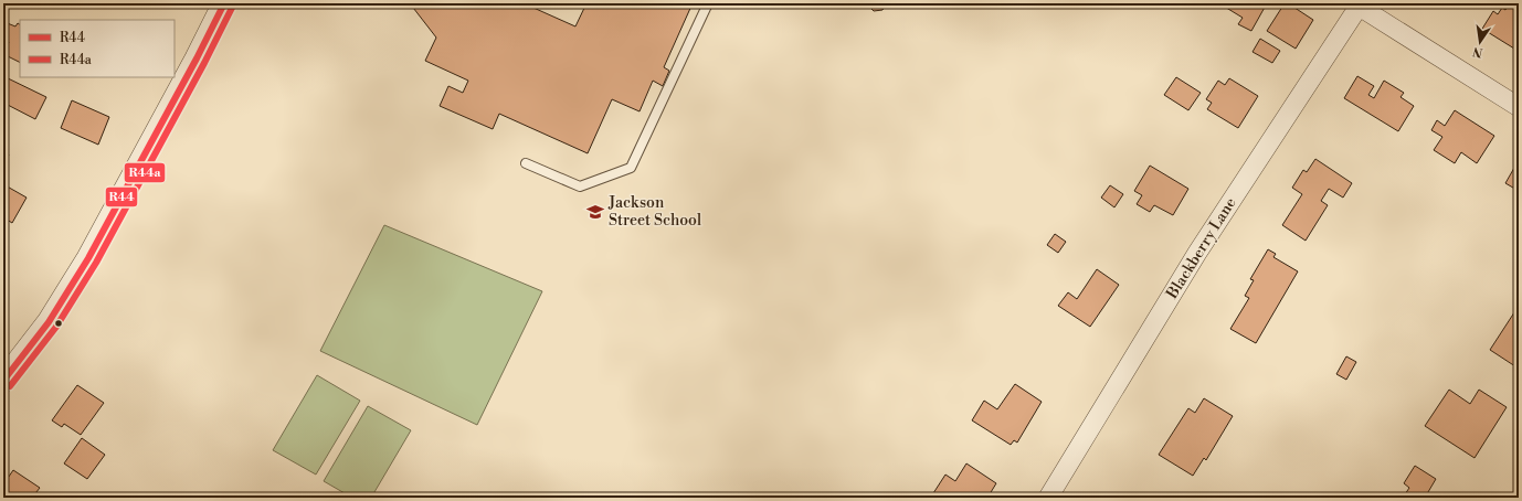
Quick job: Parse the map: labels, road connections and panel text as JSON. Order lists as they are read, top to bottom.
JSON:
{
  "streets": {
    "street": ["Blackberry Lane"]
  },
  "places": {
    "school or university": ["Jackson Street School"]
  },
  "lines": ["transit line R44", "transit line R44a"],
  "legend": ["R44", "R44a"],
  "north": "bottom"
}
